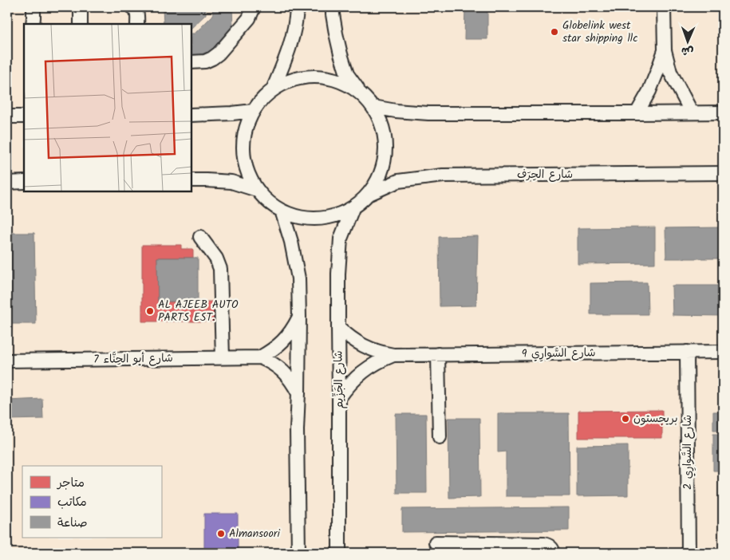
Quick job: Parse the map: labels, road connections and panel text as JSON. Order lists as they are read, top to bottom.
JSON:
{
  "streets": {
    "street": [
      "شارع الحِرَف",
      "شارع السَّوارِي 9",
      "شارع أبو الحِنَّاء 7",
      "شارع الجَزِّيم",
      "شارع السَّوارِي 2"
    ]
  },
  "crossings": [
    ["شارع الحِرَف", "شارع الجَزِّيم"],
    ["شارع السَّوارِي 9", "شارع الجَزِّيم"],
    ["شارع السَّوارِي 9", "شارع السَّوارِي 2"]
  ],
  "places": [
    "Globelink west star shipping llc",
    "AL AJEEB AUTO PARTS EST.",
    "بريجستون",
    "Almansoori"
  ],
  "legend": ["متاجر", "مكاتب", "صناعة"],
  "north": "bottom"
}
